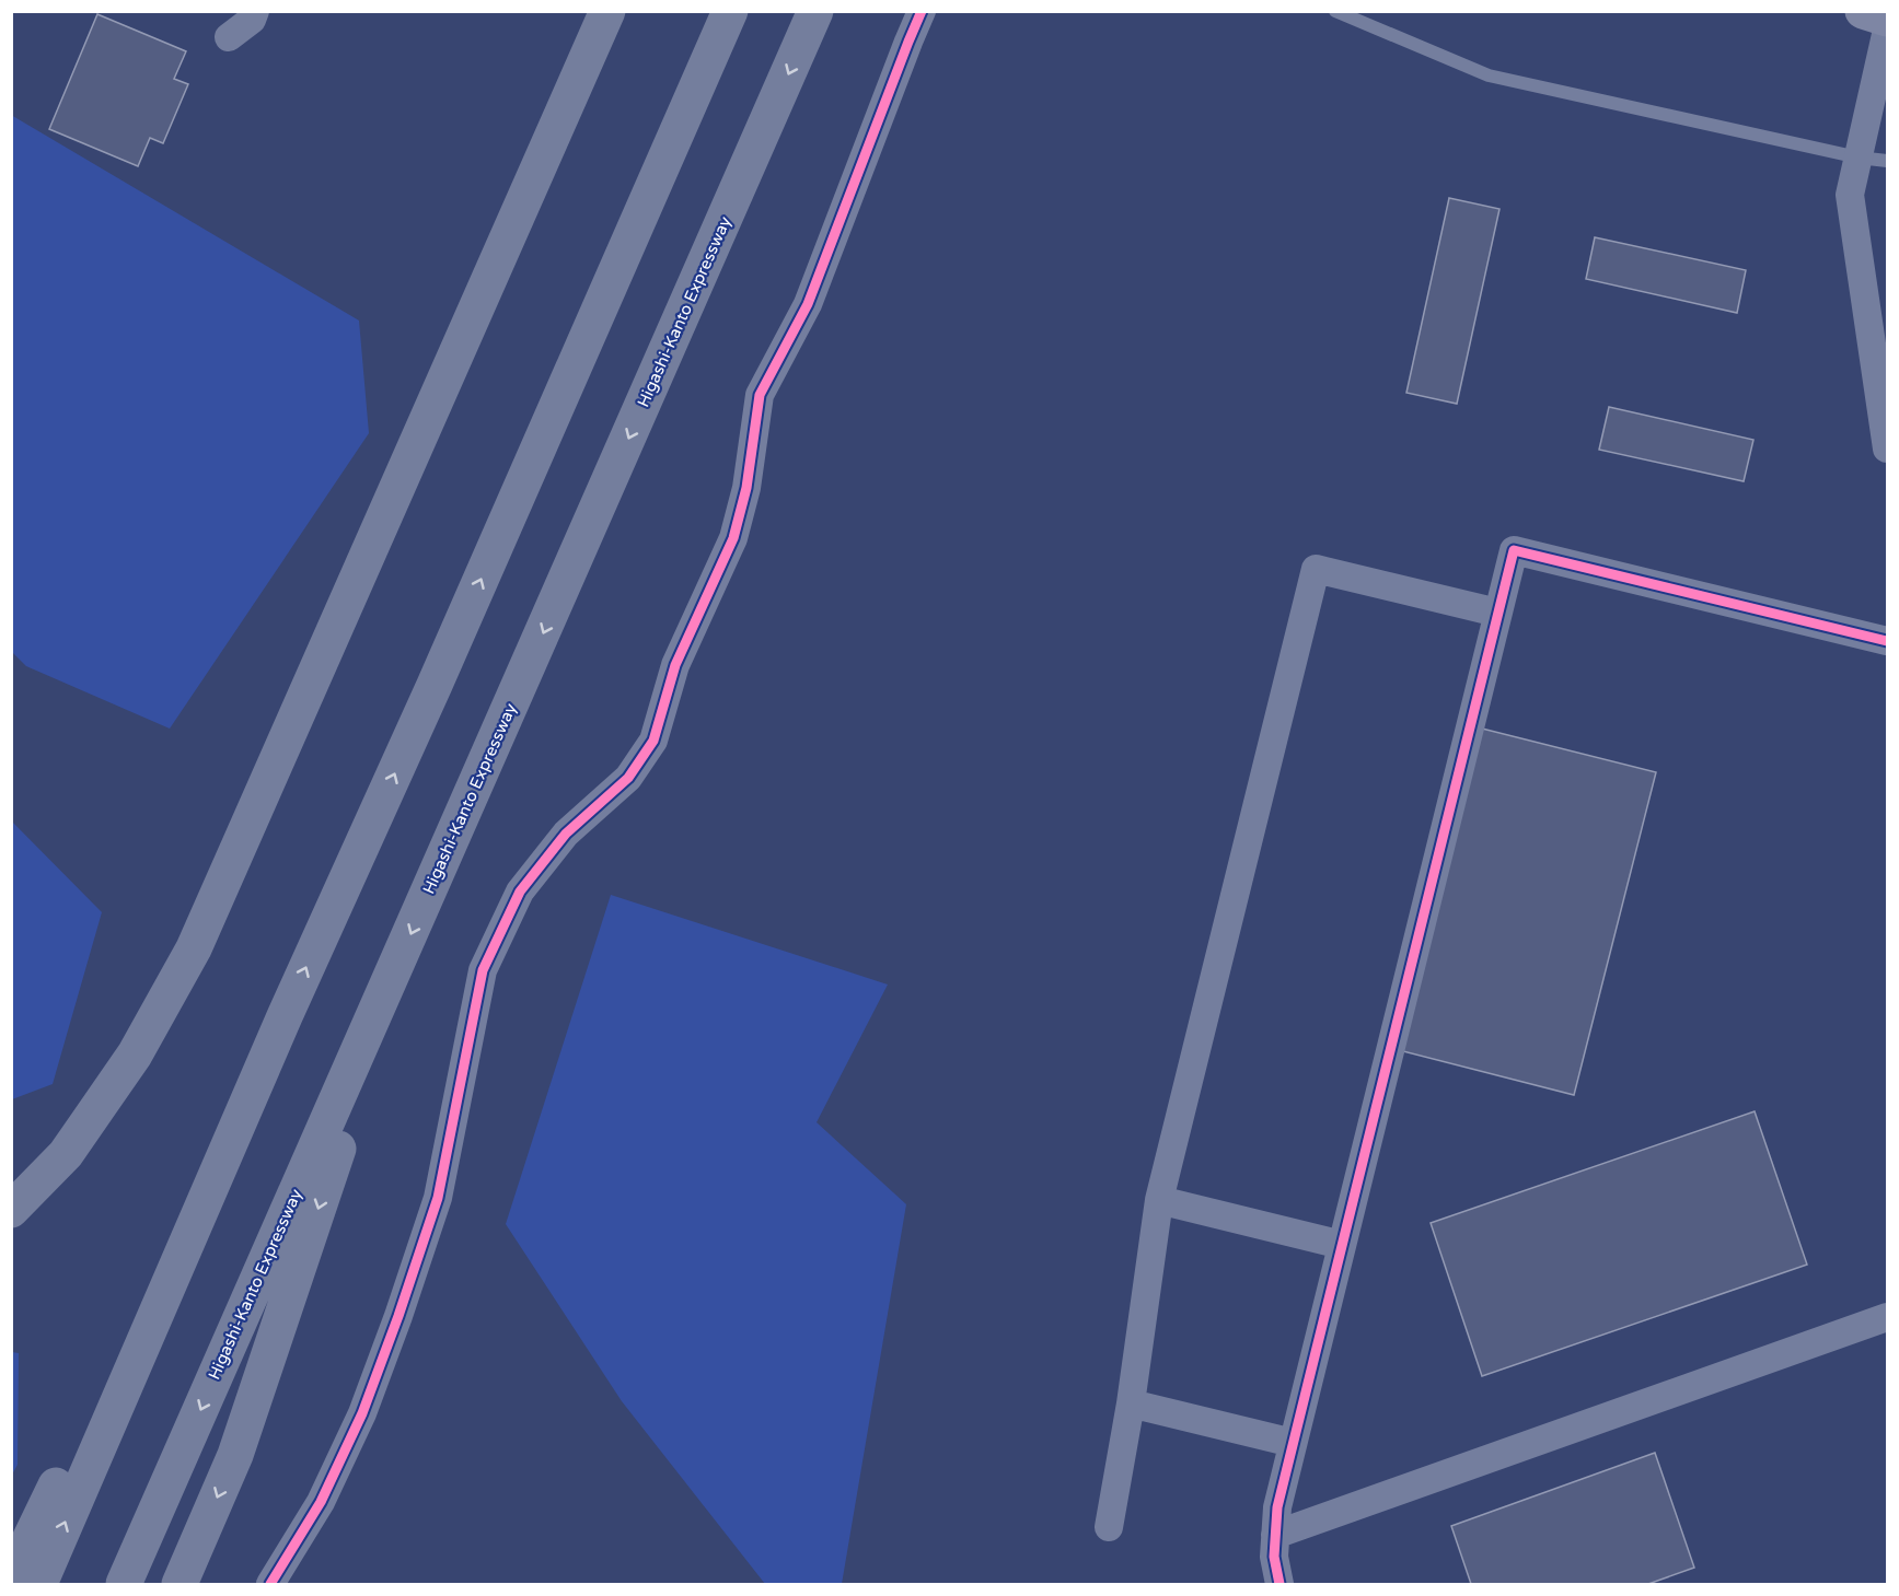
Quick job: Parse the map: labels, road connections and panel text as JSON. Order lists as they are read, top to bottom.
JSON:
{
  "streets": {
    "highway": ["Higashi-Kanto Expressway"]
  }
}
